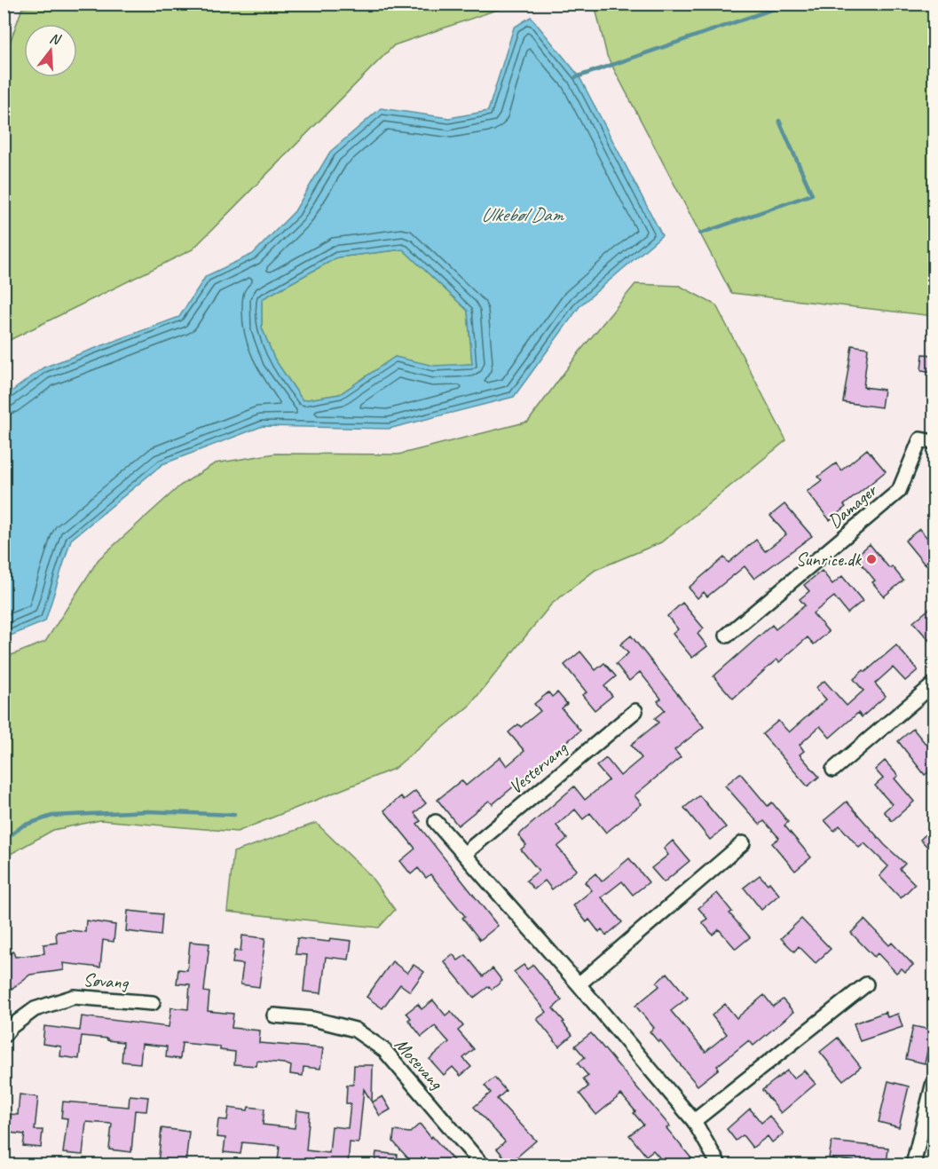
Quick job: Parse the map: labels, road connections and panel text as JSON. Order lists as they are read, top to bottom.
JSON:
{
  "streets": {
    "street": [
      "Damager",
      "Vestervang",
      "Søvang",
      "Mosevang"
    ]
  },
  "water": ["Ulkebøl Dam"],
  "places": ["Sunrice.dk"],
  "north": "top"
}
